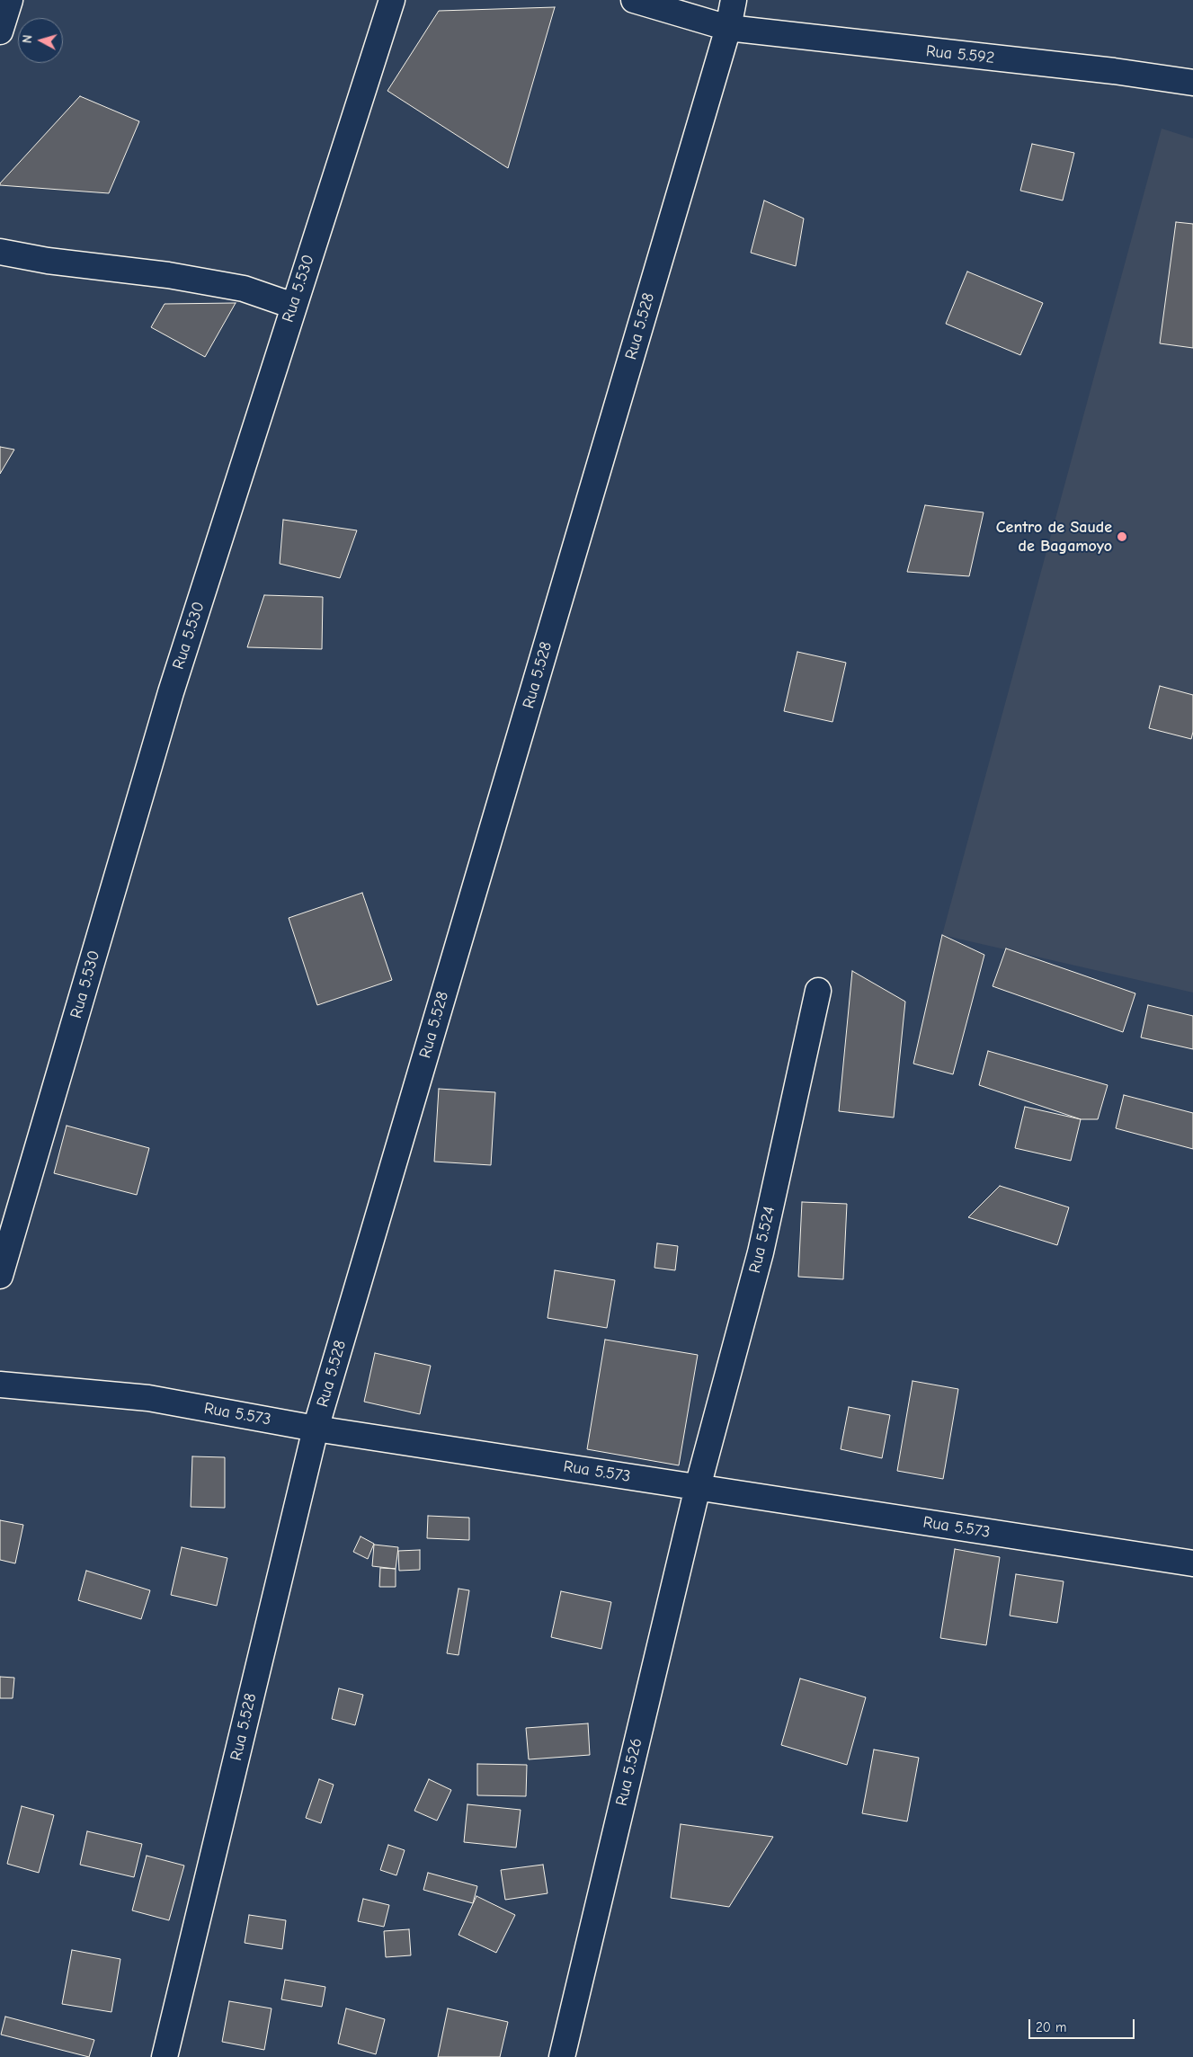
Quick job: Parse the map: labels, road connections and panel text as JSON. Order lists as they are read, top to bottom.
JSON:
{
  "streets": {
    "street": [
      "Rua 5.592",
      "Rua 5.530",
      "Rua 5.528",
      "Rua 5.524",
      "Rua 5.573",
      "Rua 5.526"
    ]
  },
  "crossings": [
    ["Rua 5.592", "Rua 5.528"],
    ["Rua 5.528", "Rua 5.573"],
    ["Rua 5.524", "Rua 5.573"],
    ["Rua 5.524", "Rua 5.526"],
    ["Rua 5.573", "Rua 5.526"]
  ],
  "places": ["Centro de Saude de Bagamoyo"],
  "scale_bar": "20 m",
  "north": "left"
}
